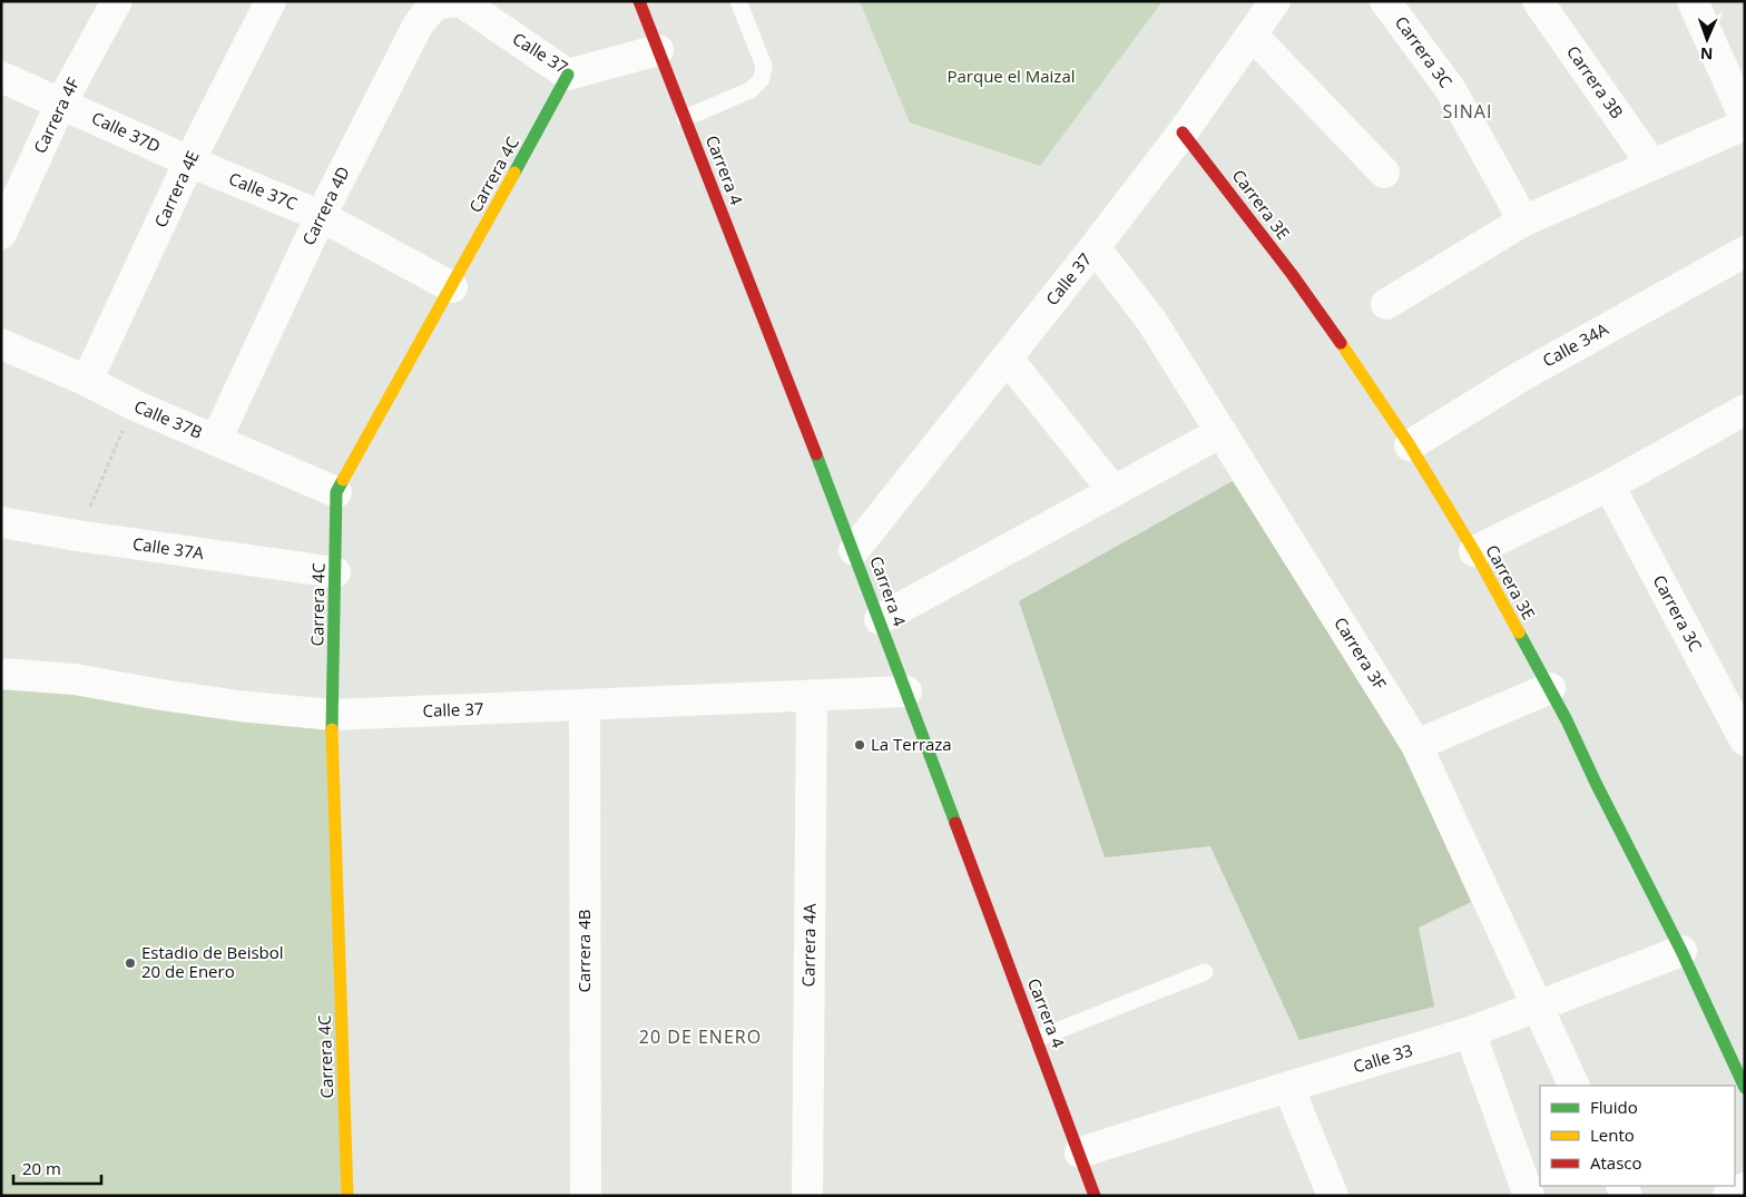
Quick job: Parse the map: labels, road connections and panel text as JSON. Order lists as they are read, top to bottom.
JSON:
{
  "streets": {
    "street": [
      "Carrera 3C",
      "Calle 37",
      "Carrera 3B",
      "Carrera 4F",
      "Calle 37D",
      "Carrera 4",
      "Carrera 4C",
      "Carrera 4E",
      "Calle 37C",
      "Carrera 3E",
      "Carrera 4D",
      "Calle 34A",
      "Calle 37B",
      "Calle 37A",
      "Carrera 3F",
      "Carrera 4A",
      "Carrera 4B",
      "Calle 33"
    ]
  },
  "crossings": [
    ["Calle 37", "Carrera 4"],
    ["Calle 37", "Carrera 4C"],
    ["Calle 37", "Carrera 3E"],
    ["Calle 37", "Carrera 4D"],
    ["Calle 37", "Carrera 3F"],
    ["Calle 37", "Carrera 4A"],
    ["Calle 37", "Carrera 4B"],
    ["Carrera 4F", "Calle 37D"],
    ["Calle 37D", "Carrera 4E"],
    ["Calle 37D", "Calle 37C"],
    ["Carrera 4", "Calle 33"],
    ["Carrera 4C", "Calle 37C"],
    ["Carrera 4C", "Calle 37B"],
    ["Carrera 4C", "Calle 37A"],
    ["Carrera 4E", "Calle 37C"],
    ["Carrera 4E", "Calle 37B"],
    ["Calle 37C", "Carrera 4D"],
    ["Carrera 3E", "Calle 34A"],
    ["Carrera 3E", "Calle 33"],
    ["Carrera 4D", "Calle 37B"],
    ["Carrera 3F", "Calle 33"]
  ],
  "districts": ["SINAI", "20 DE ENERO"],
  "parks": ["Parque el Maizal"],
  "places": ["La Terraza", "Estadio de Beisbol 20 de Enero"],
  "legend": ["Fluido", "Lento", "Atasco"],
  "scale_bar": "20 m",
  "north": "bottom"
}
